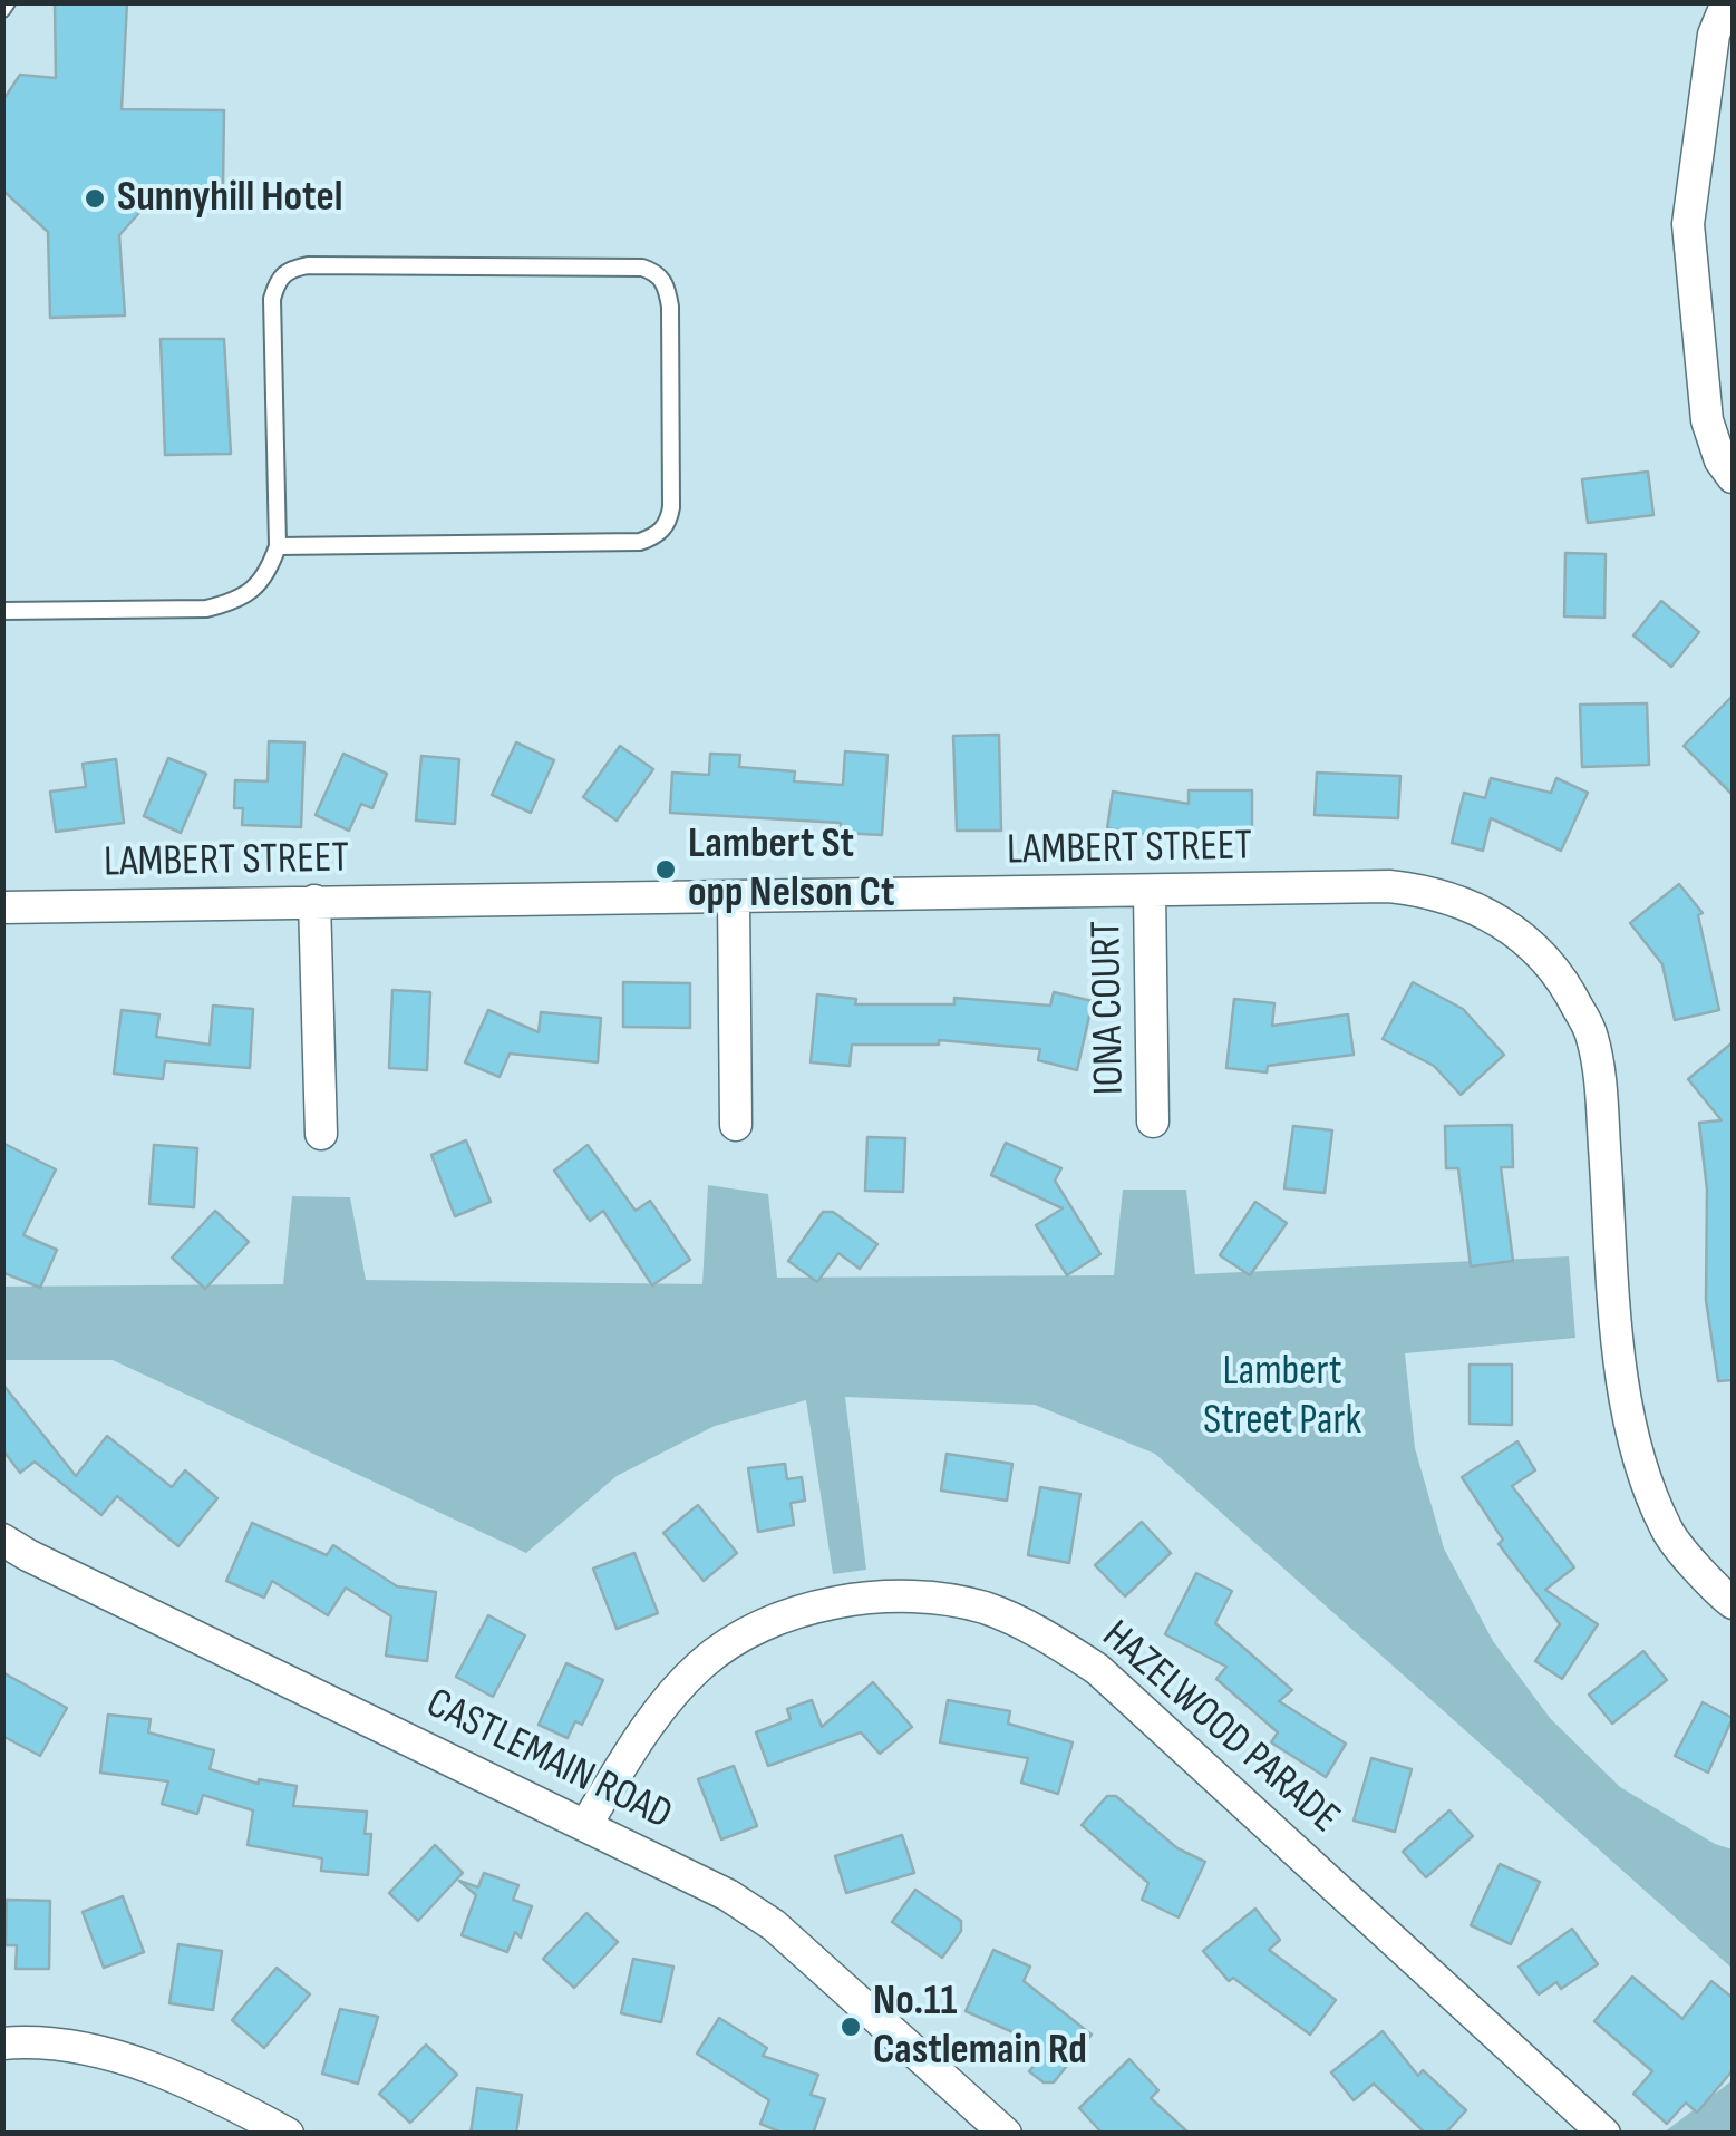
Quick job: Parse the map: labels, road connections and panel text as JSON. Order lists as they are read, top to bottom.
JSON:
{
  "streets": {
    "street": [
      "LAMBERT STREET",
      "IONA COURT",
      "HAZELWOOD PARADE",
      "CASTLEMAIN ROAD"
    ]
  },
  "crossings": [
    ["LAMBERT STREET", "IONA COURT"],
    ["HAZELWOOD PARADE", "CASTLEMAIN ROAD"]
  ],
  "parks": ["Lambert Street Park"],
  "places": ["Sunnyhill Hotel", "Lambert St opp Nelson Ct", "No.11 Castlemain Rd"]
}
